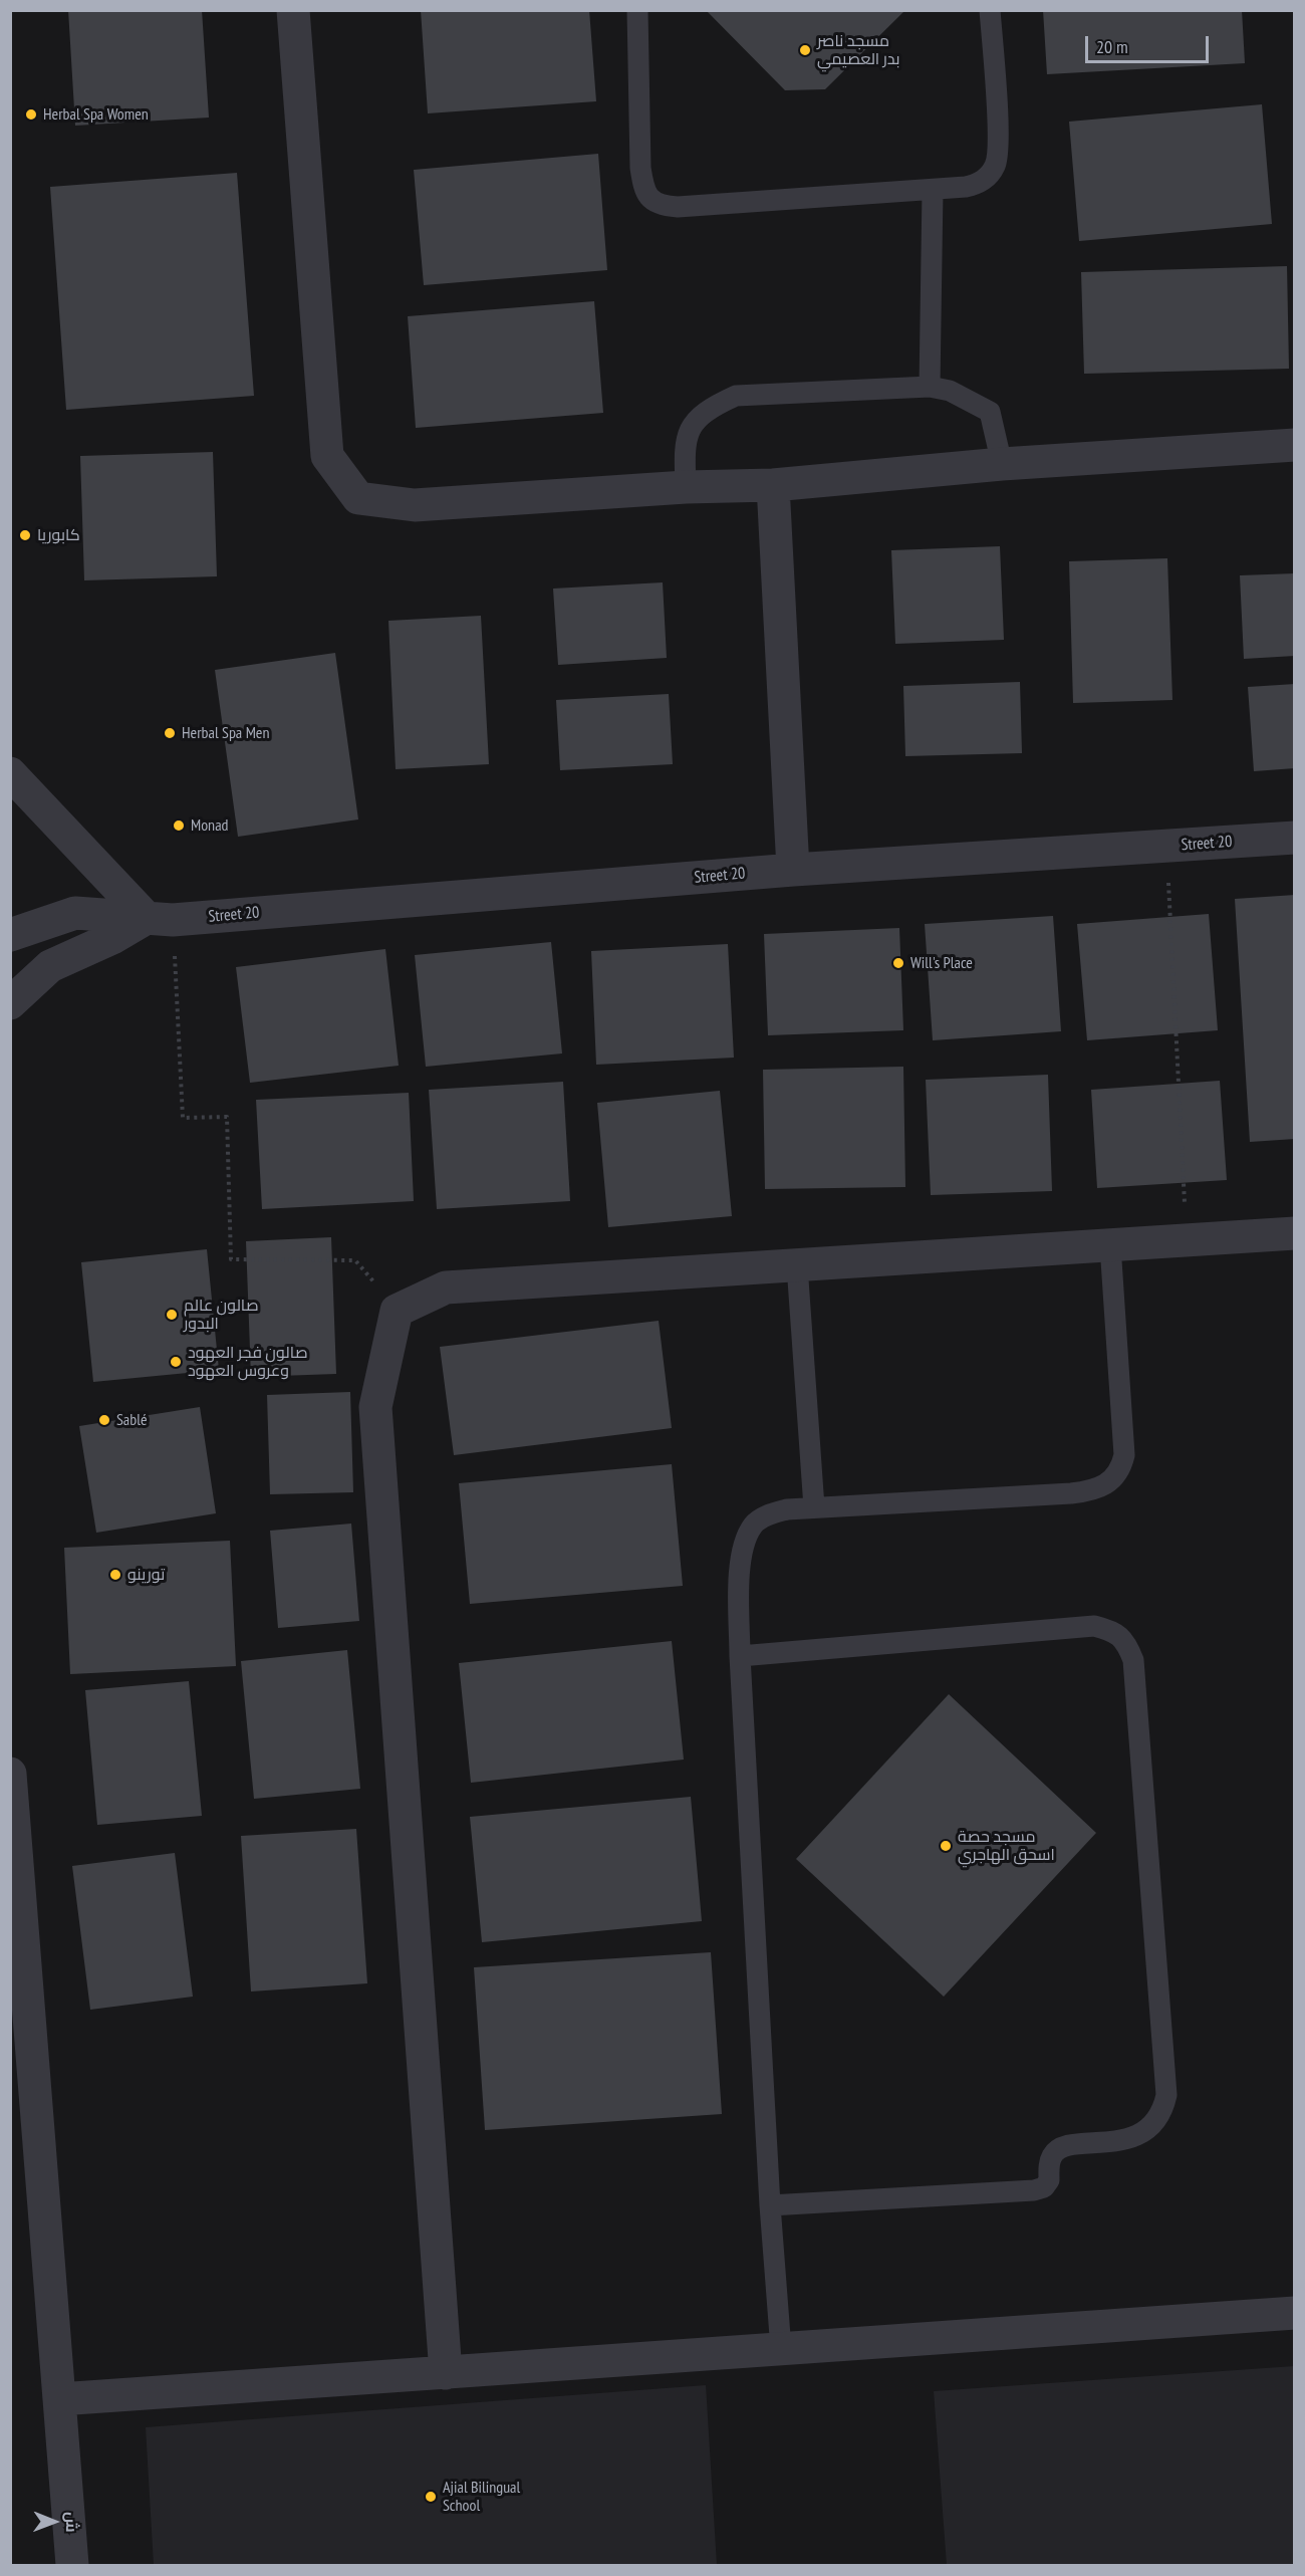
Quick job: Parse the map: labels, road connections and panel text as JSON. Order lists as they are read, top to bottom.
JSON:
{
  "streets": {
    "street": ["Street 20"]
  },
  "places": [
    "مسجد ناصر بدر العصيمي",
    "Herbal Spa Women",
    "كابوريا",
    "Herbal Spa Men",
    "Monad",
    "Will's Place",
    "صالون عالم البدور",
    "صالون فجر العهود وعروس العهود",
    "Sablé",
    "تورينو",
    "مسجد حصة اسحق الهاجري",
    "Ajial Bilingual School"
  ],
  "scale_bar": "20 m",
  "north": "right"
}
